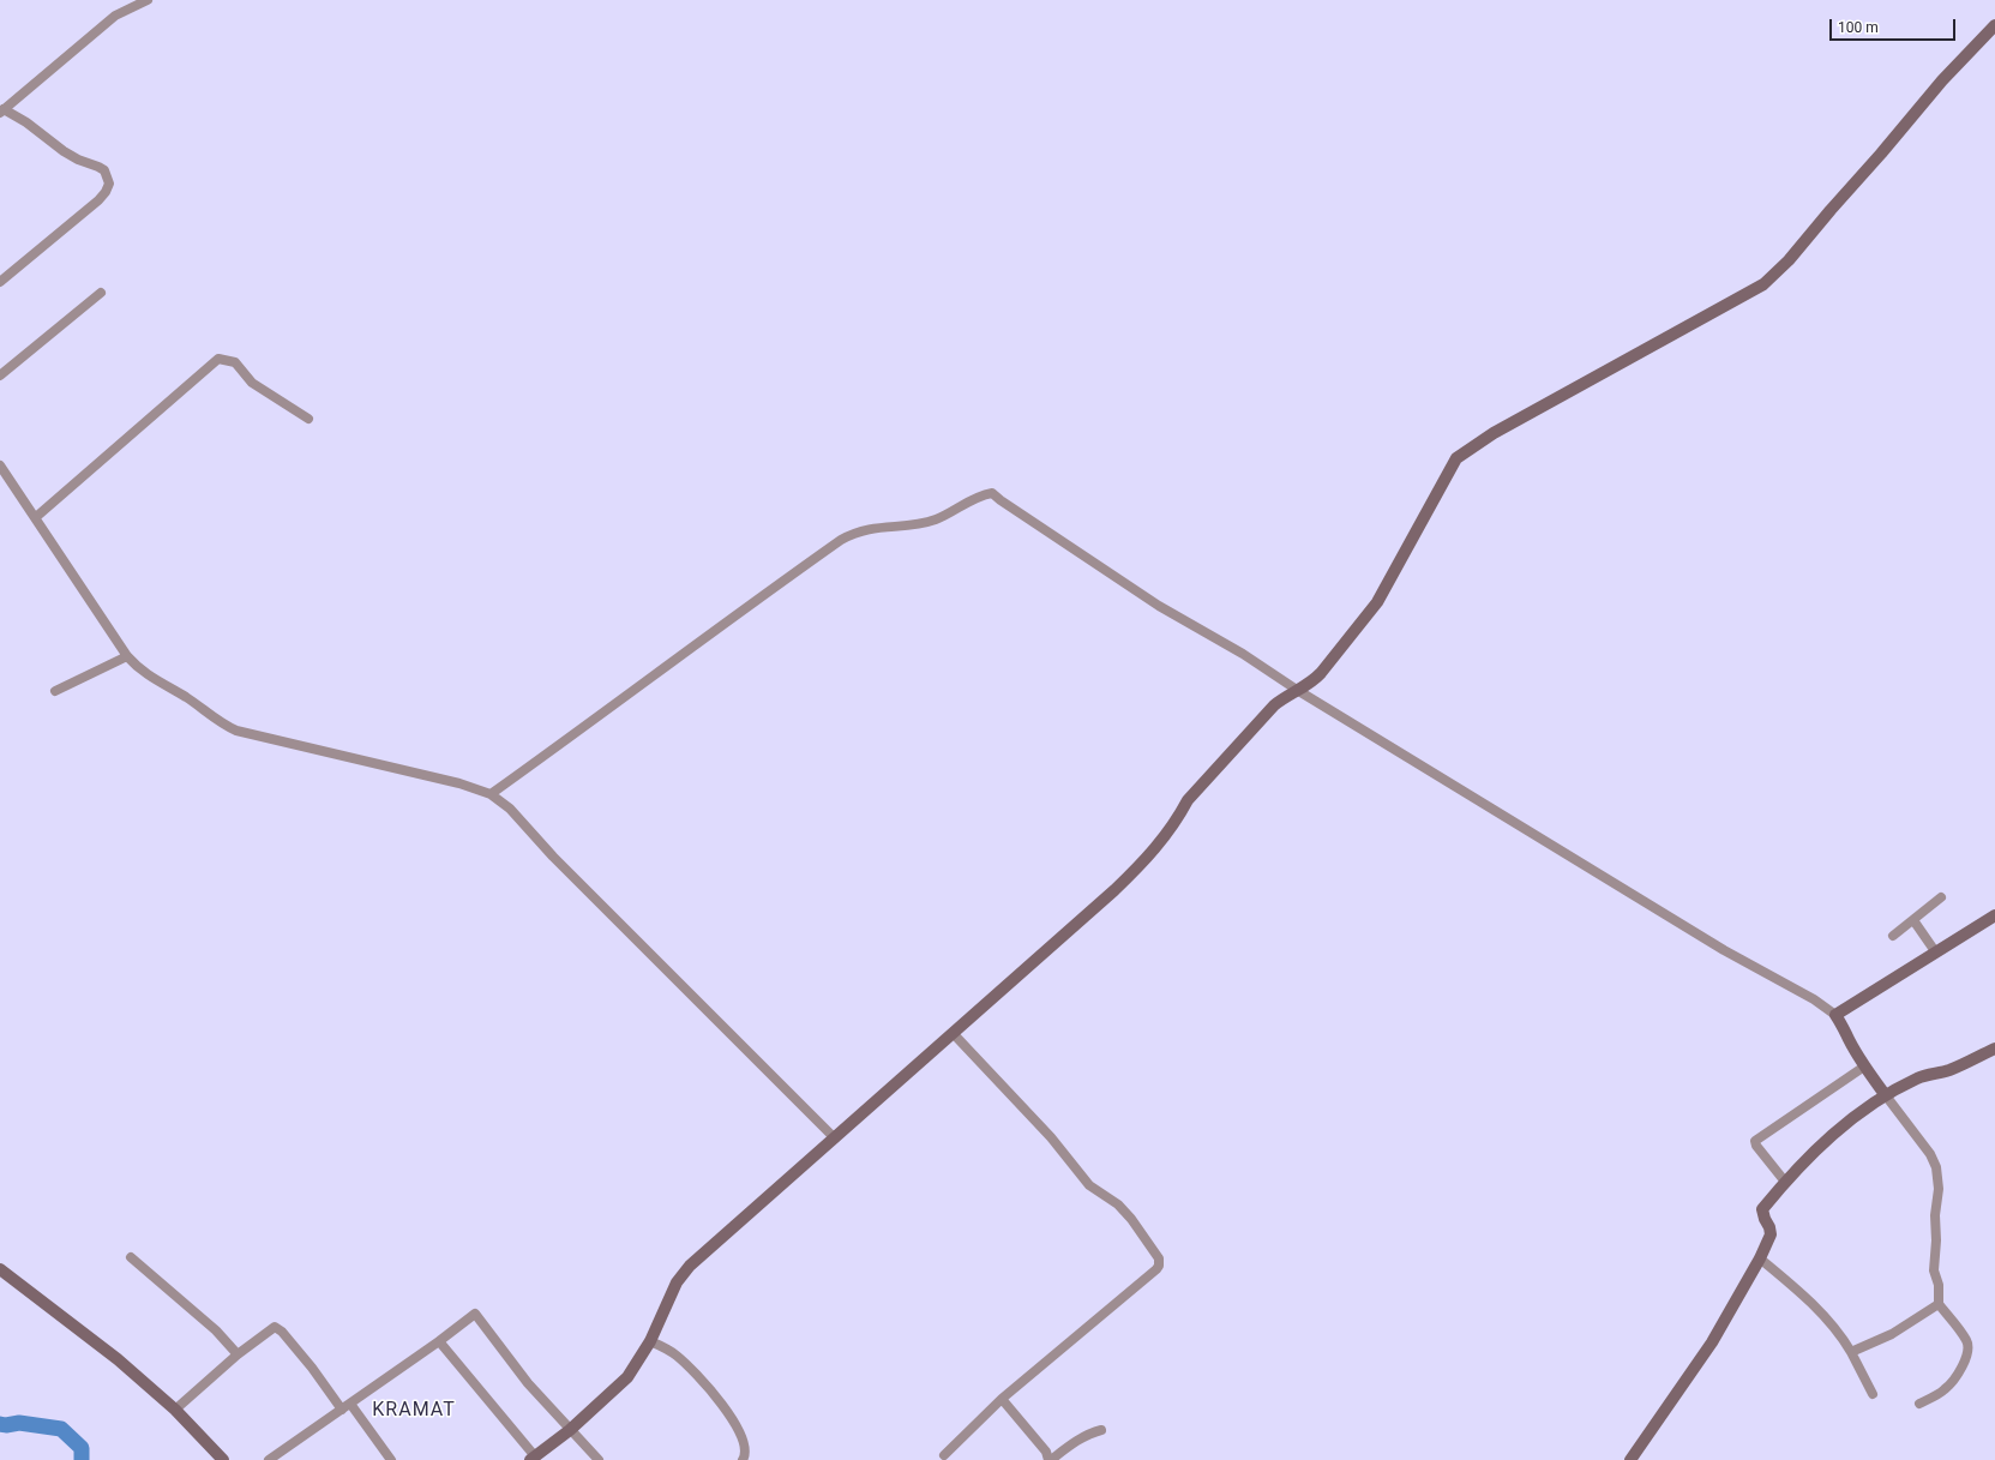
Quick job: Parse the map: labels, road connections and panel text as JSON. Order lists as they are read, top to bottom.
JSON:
{
  "districts": ["KRAMAT"],
  "scale_bar": "100 m"
}
